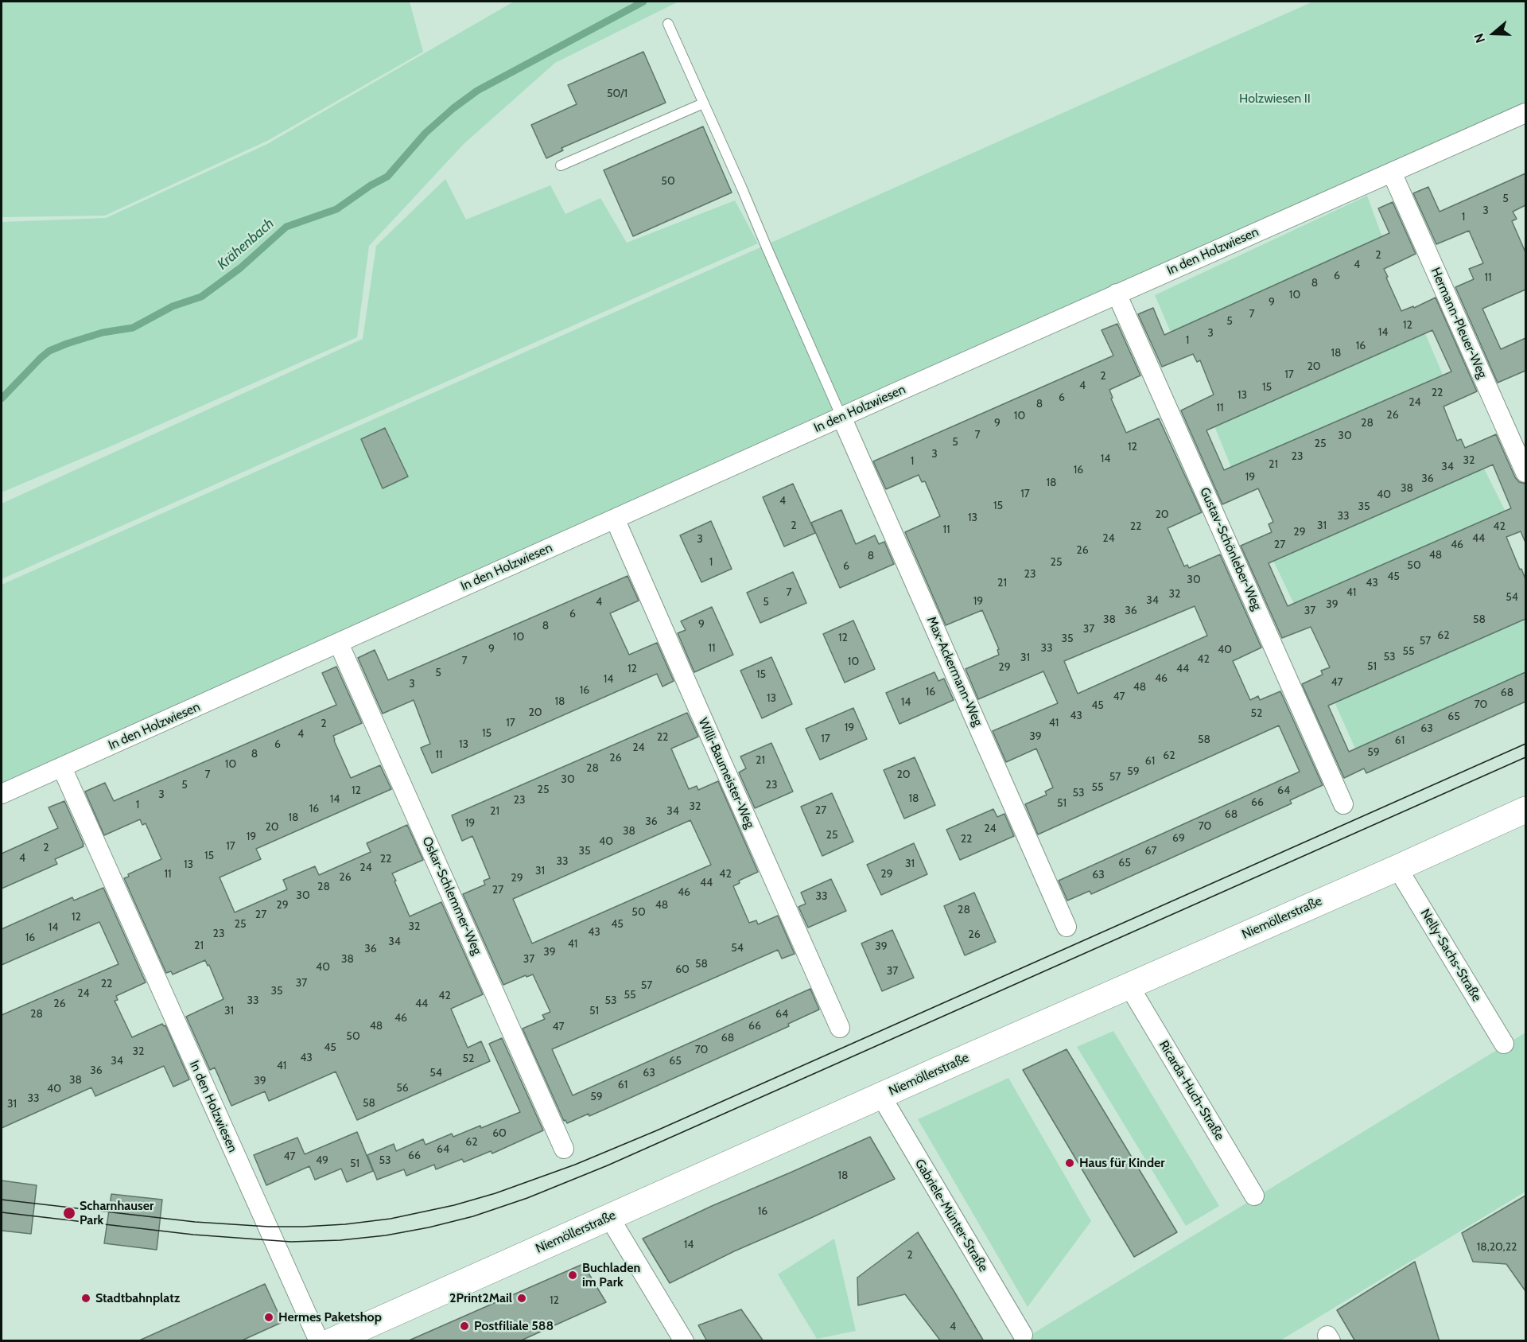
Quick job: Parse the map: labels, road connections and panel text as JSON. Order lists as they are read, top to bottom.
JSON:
{
  "streets": {
    "main road": ["Niemöllerstraße"],
    "street": [
      "In den Holzwiesen",
      "Hermann-Pleuer-Weg",
      "Gustav-Schönleber-Weg",
      "Max-Ackermann-Weg",
      "Willi-Baumeister-Weg",
      "Oskar-Schlemmer-Weg",
      "Nelly-Sachs-Straße",
      "Ricarda-Huch-Straße",
      "Gabriele-Münter-Straße"
    ]
  },
  "crossings": [
    ["In den Holzwiesen", "Hermann-Pleuer-Weg"],
    ["In den Holzwiesen", "Gustav-Schönleber-Weg"],
    ["In den Holzwiesen", "Max-Ackermann-Weg"],
    ["In den Holzwiesen", "Willi-Baumeister-Weg"],
    ["In den Holzwiesen", "Oskar-Schlemmer-Weg"],
    ["In den Holzwiesen", "Niemöllerstraße"],
    ["Niemöllerstraße", "Nelly-Sachs-Straße"],
    ["Niemöllerstraße", "Ricarda-Huch-Straße"],
    ["Niemöllerstraße", "Gabriele-Münter-Straße"]
  ],
  "water": ["Krähenbach"],
  "parks": ["Holzwiesen II"],
  "places": [
    "Haus für Kinder",
    "Scharnhauser Park",
    "Buchladen im Park",
    "Stadtbahnplatz",
    "2Print2Mail",
    "Hermes Paketshop",
    "Postfiliale 588"
  ],
  "house_numbers": [
    "50/1",
    "50",
    "5",
    "3",
    "1",
    "2",
    "4",
    "6",
    "11",
    "8",
    "10",
    "9",
    "7",
    "5",
    "12",
    "14",
    "3",
    "1",
    "16",
    "18",
    "20",
    "17",
    "2",
    "4",
    "15",
    "22",
    "13",
    "6",
    "24",
    "8",
    "11",
    "26",
    "10",
    "9",
    "28",
    "7",
    "30",
    "5",
    "25",
    "12",
    "3",
    "23",
    "14",
    "32",
    "1",
    "21",
    "34",
    "16",
    "19",
    "36",
    "18",
    "38",
    "17",
    "40",
    "4",
    "15",
    "35",
    "20",
    "33",
    "13",
    "2",
    "31",
    "22",
    "42",
    "11",
    "29",
    "24",
    "44",
    "3",
    "27",
    "46",
    "26",
    "48",
    "8",
    "1",
    "25",
    "50",
    "6",
    "23",
    "45",
    "30",
    "21",
    "43",
    "7",
    "41",
    "32",
    "54",
    "34",
    "19",
    "4",
    "5",
    "39",
    "36",
    "37",
    "6",
    "38",
    "58",
    "9",
    "8",
    "37",
    "62",
    "10",
    "12",
    "35",
    "57",
    "11",
    "33",
    "9",
    "40",
    "55",
    "53",
    "31",
    "42",
    "7",
    "10",
    "51",
    "29",
    "12",
    "44",
    "5",
    "15",
    "46",
    "14",
    "47",
    "3",
    "48",
    "16",
    "16",
    "68",
    "47",
    "13",
    "18",
    "14",
    "70",
    "45",
    "20",
    "52",
    "43",
    "65",
    "17",
    "41",
    "2",
    "19",
    "63",
    "15",
    "4",
    "39",
    "22",
    "17",
    "58",
    "61",
    "6",
    "13",
    "24",
    "59",
    "8",
    "11",
    "62",
    "26",
    "21",
    "61",
    "10",
    "28",
    "59",
    "7",
    "20",
    "57",
    "30",
    "5",
    "23",
    "55",
    "25",
    "12",
    "64",
    "53",
    "3",
    "18",
    "14",
    "23",
    "66",
    "51",
    "1",
    "32",
    "16",
    "27",
    "21",
    "34",
    "68",
    "18",
    "36",
    "19",
    "70",
    "20",
    "24",
    "38",
    "25",
    "19",
    "69",
    "22",
    "40",
    "17",
    "2",
    "35",
    "67",
    "15",
    "4",
    "22",
    "33",
    "65",
    "31",
    "13",
    "24",
    "31",
    "11",
    "42",
    "29",
    "63",
    "26",
    "29",
    "44",
    "28",
    "27",
    "46",
    "30",
    "33",
    "29",
    "48",
    "28",
    "50",
    "27",
    "12",
    "25",
    "45",
    "32",
    "14",
    "43",
    "23",
    "26",
    "16",
    "34",
    "41",
    "21",
    "39",
    "54",
    "36",
    "39",
    "38",
    "37",
    "58",
    "40",
    "60",
    "37",
    "37",
    "22",
    "57",
    "35",
    "24",
    "55",
    "42",
    "33",
    "53",
    "26",
    "44",
    "31",
    "51",
    "28",
    "64",
    "46",
    "48",
    "66",
    "47",
    "50",
    "68",
    "45",
    "70",
    "32",
    "43",
    "52",
    "34",
    "65",
    "41",
    "36",
    "54",
    "63",
    "38",
    "39",
    "61",
    "56",
    "40",
    "59",
    "33",
    "58",
    "31",
    "60",
    "62",
    "64",
    "66",
    "47",
    "49",
    "53",
    "51",
    "18",
    "16",
    "14",
    "18,20,22",
    "2",
    "12",
    "4"
  ],
  "north": "left"
}
